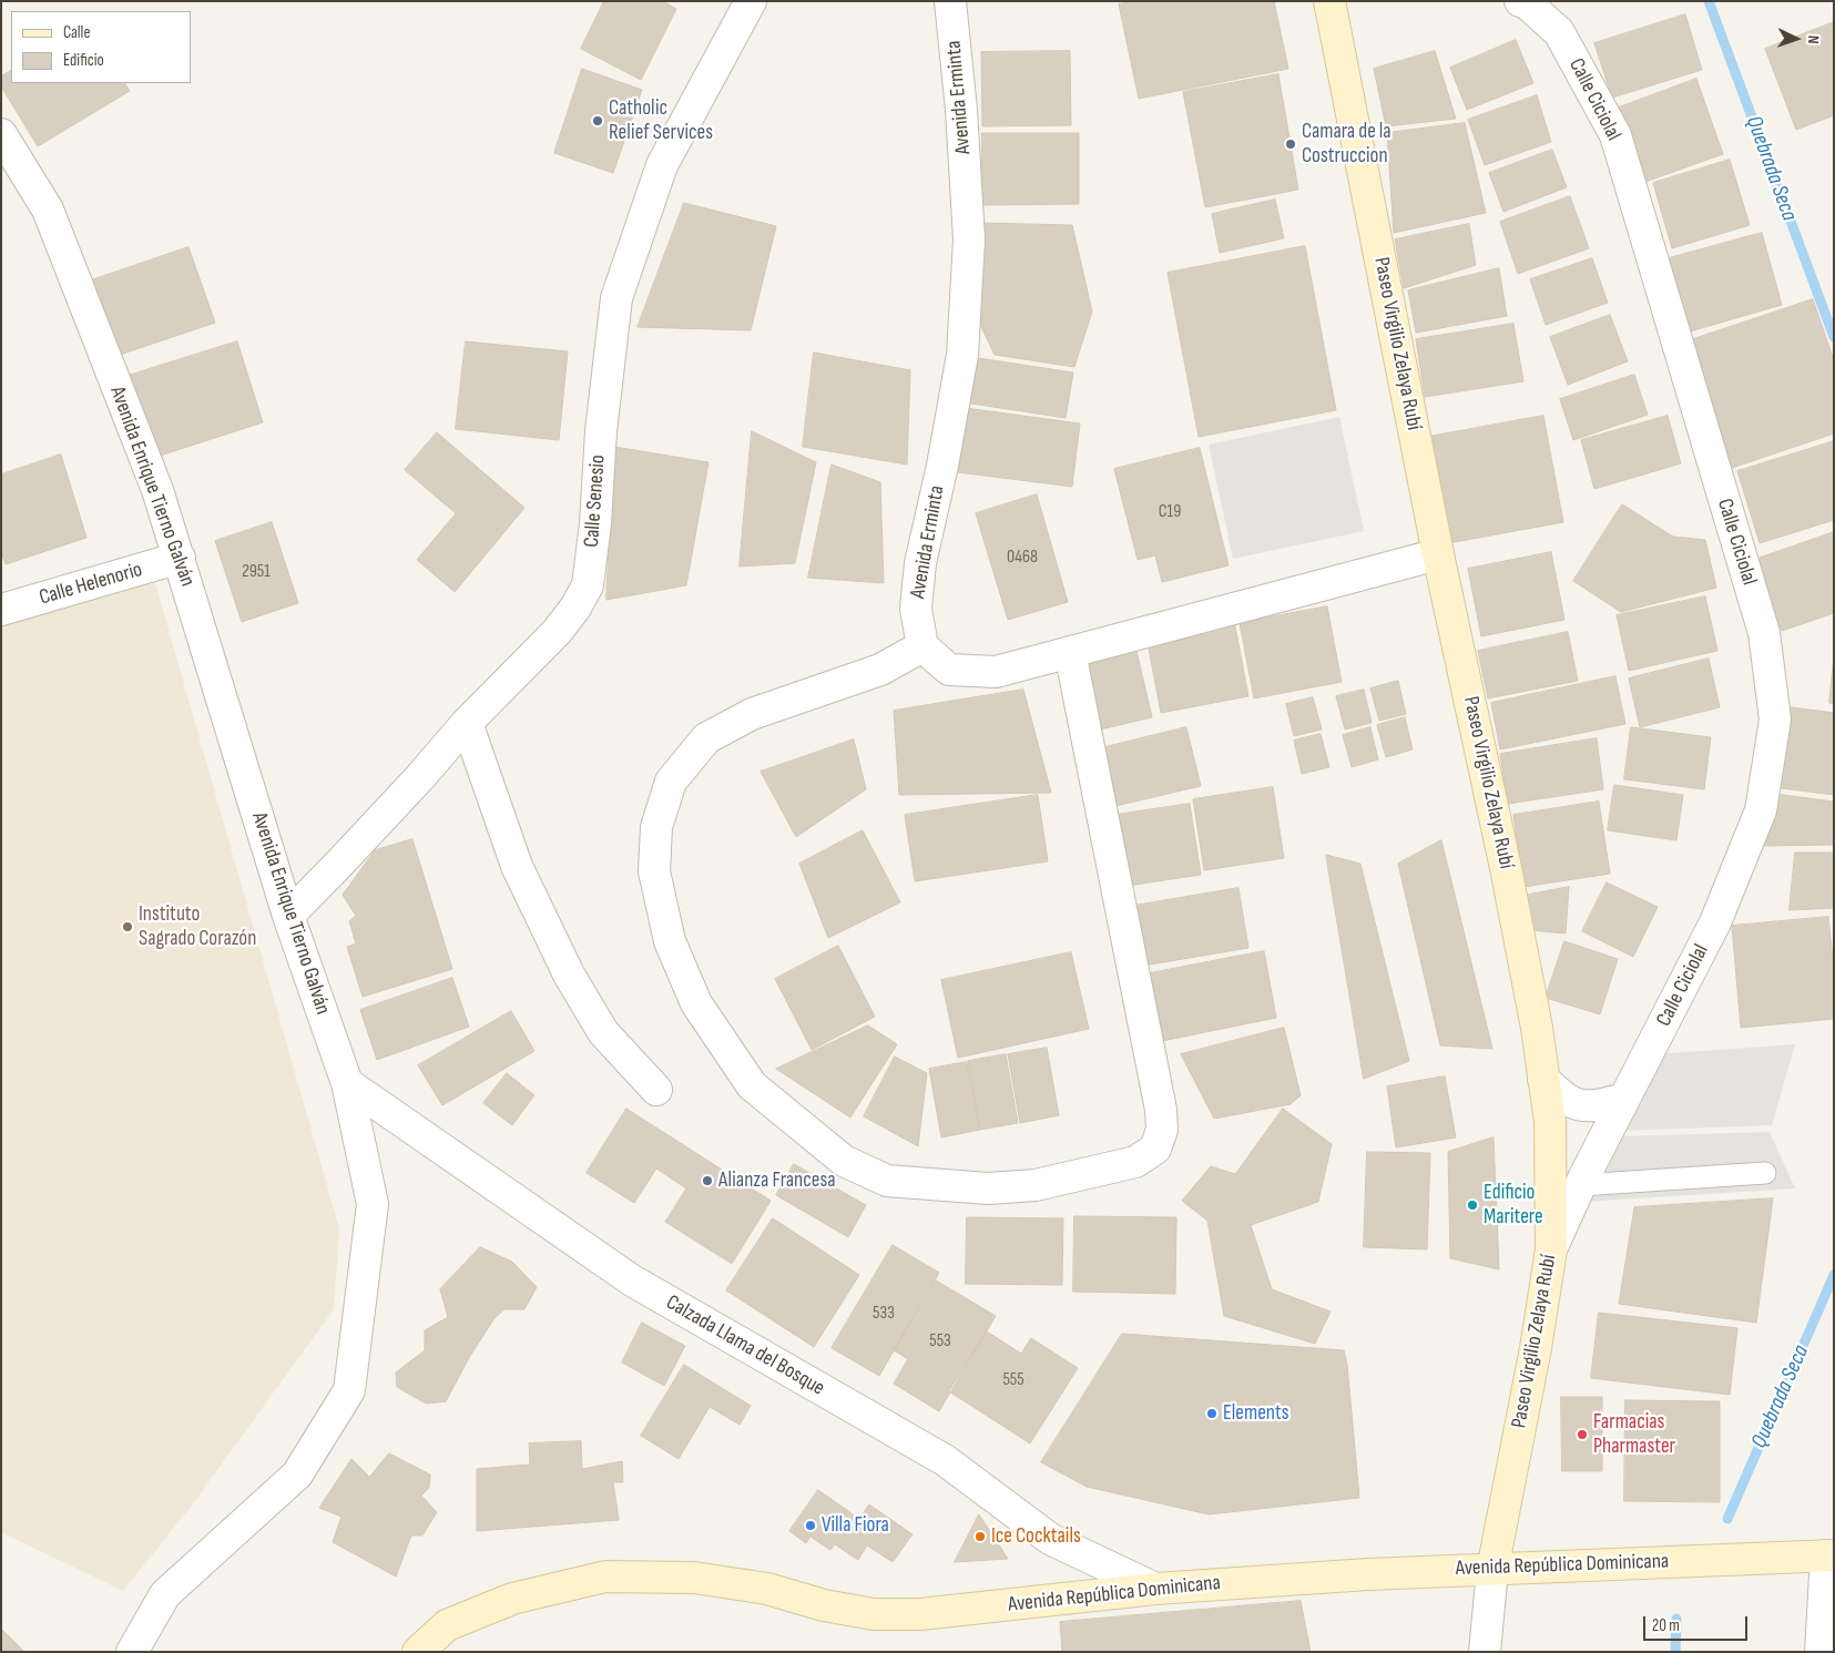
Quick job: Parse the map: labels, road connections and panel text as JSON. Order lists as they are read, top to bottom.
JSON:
{
  "streets": {
    "street": [
      "Avenida Erminta",
      "Calle Ciciolal",
      "Paseo Virgilio Zelaya Rubí",
      "Avenida Enrique Tierno Galván",
      "Calle Senesio",
      "Calle Helenorio",
      "Calzada Llama del Bosque",
      "Avenida República Dominicana"
    ]
  },
  "crossings": [
    ["Calle Ciciolal", "Paseo Virgilio Zelaya Rubí"],
    ["Paseo Virgilio Zelaya Rubí", "Avenida República Dominicana"],
    ["Avenida Enrique Tierno Galván", "Calle Senesio"],
    ["Avenida Enrique Tierno Galván", "Calle Helenorio"],
    ["Avenida Enrique Tierno Galván", "Calzada Llama del Bosque"],
    ["Calzada Llama del Bosque", "Avenida República Dominicana"]
  ],
  "water": ["Quebrada Seca"],
  "places": [
    "Catholic Relief Services",
    "Camara de la Costruccion",
    "Instituto Sagrado Corazón",
    "Alianza Francesa",
    "Edificio Maritere",
    "Elements",
    "Farmacias Pharmaster",
    "Villa Fiora",
    "Ice Cocktails"
  ],
  "house_numbers": [
    "C19",
    "0468",
    "2951",
    "533",
    "553",
    "555"
  ],
  "legend": ["Calle", "Edificio"],
  "scale_bar": "20 m",
  "north": "right"
}
